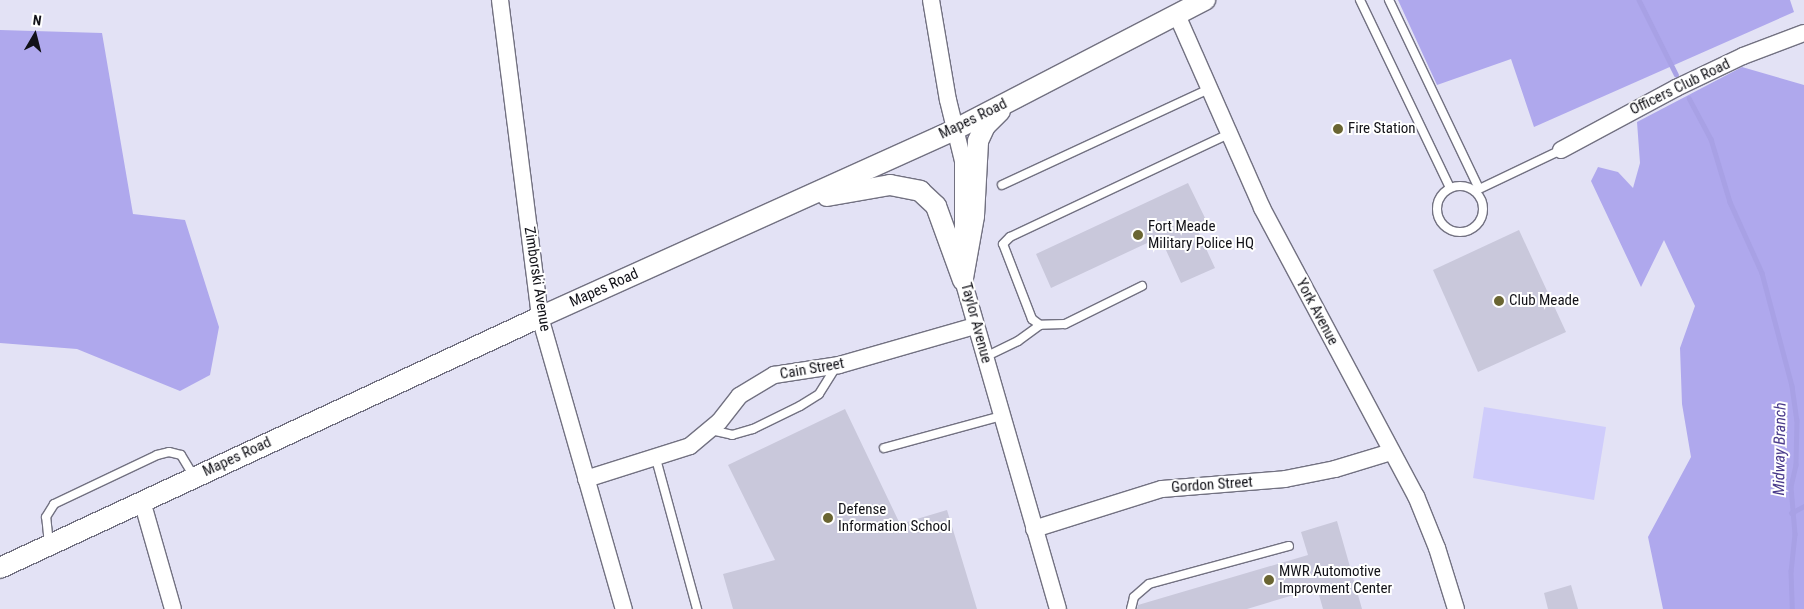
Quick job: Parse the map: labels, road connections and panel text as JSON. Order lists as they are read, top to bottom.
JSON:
{
  "streets": {
    "street": [
      "Officers Club Road",
      "Mapes Road",
      "Zimborski Avenue",
      "York Avenue",
      "Taylor Avenue",
      "Cain Street",
      "Gordon Street"
    ]
  },
  "crossings": [
    ["Mapes Road", "Zimborski Avenue"],
    ["Mapes Road", "York Avenue"],
    ["Mapes Road", "Taylor Avenue"],
    ["Zimborski Avenue", "Cain Street"],
    ["York Avenue", "Gordon Street"],
    ["Taylor Avenue", "Cain Street"],
    ["Taylor Avenue", "Gordon Street"]
  ],
  "water": ["Midway Branch"],
  "places": [
    "Fire Station",
    "Fort Meade Military Police HQ",
    "Club Meade",
    "Defense Information School",
    "MWR Automotive Improvment Center"
  ],
  "north": "top"
}
